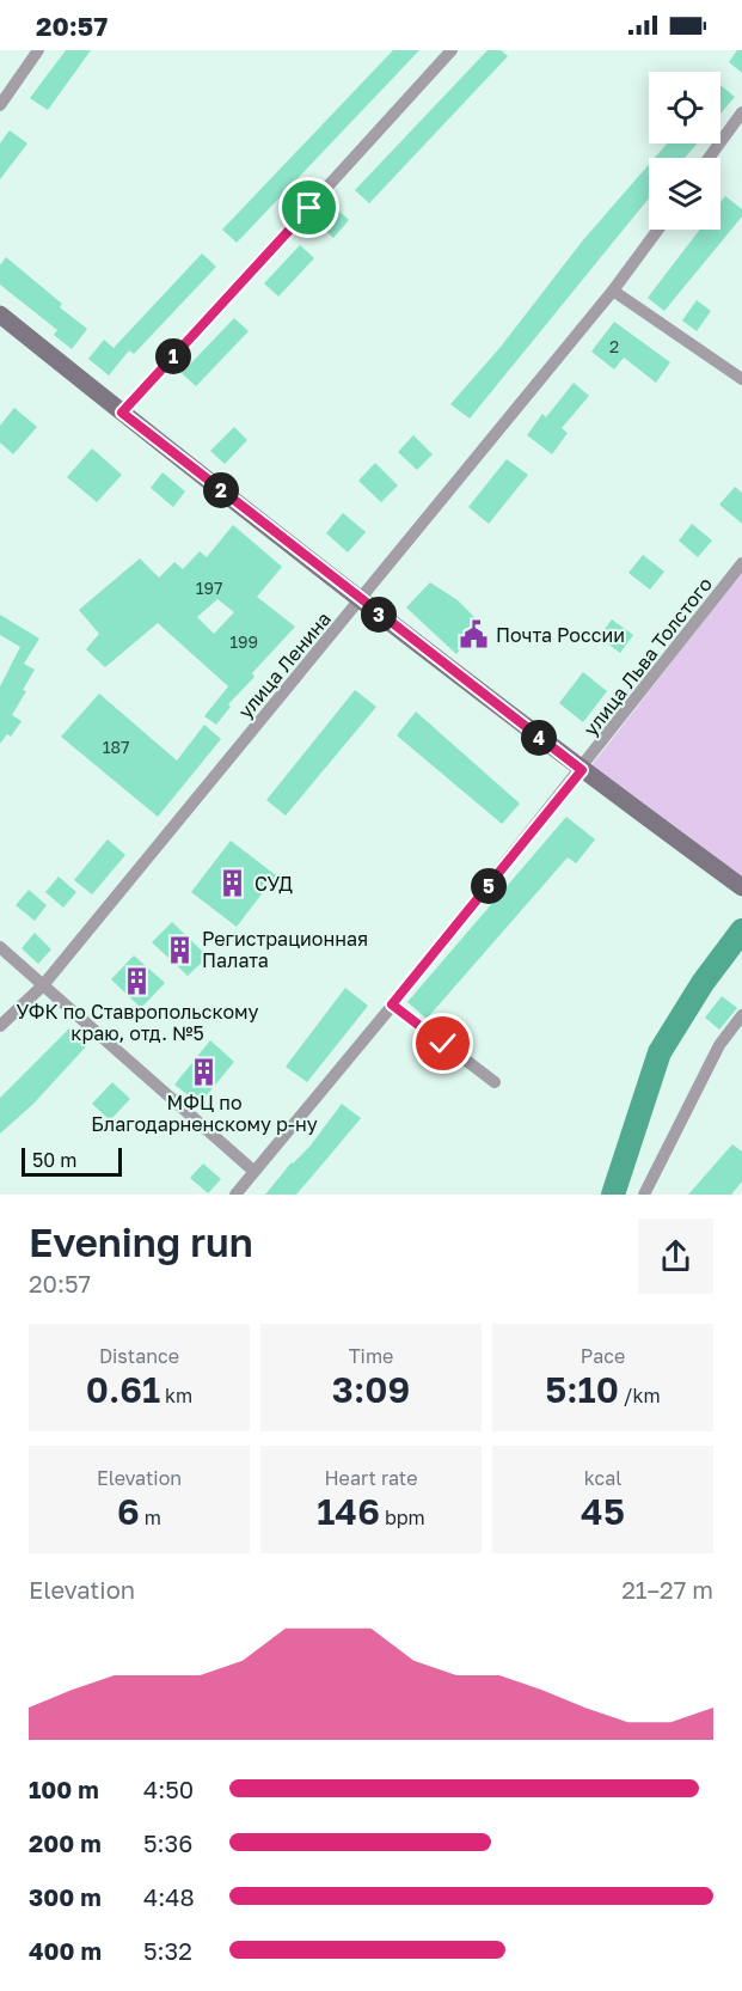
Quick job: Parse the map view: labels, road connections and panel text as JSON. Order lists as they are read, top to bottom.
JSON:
{
  "streets": {
    "street": ["улица Льва Толстого", "улица Ленина"]
  },
  "places": {
    "public building": ["Почта России"],
    "building": [
      "СУД",
      "Регистрационная Палата",
      "УФК по Ставропольскому краю, отд. №5",
      "МФЦ по Благодарненскому р-ну"
    ]
  },
  "house_numbers": [
    "2",
    "197",
    "199",
    "187"
  ],
  "scale_bar": "50 m",
  "page": {
    "status": "20:57",
    "pins": [
      "1",
      "2",
      "3",
      "4",
      "5"
    ],
    "scale": "50 m",
    "heading": ["Evening run", "20:57"],
    "stats": [
      ["Distance", "0.61 km"],
      ["Time", "3:09"],
      ["Pace", "5:10 /km"],
      ["Elevation", "6 m"],
      ["Heart rate", "146 bpm"],
      ["kcal", "45"]
    ],
    "chart": ["Elevation", "21–27 m"],
    "list": [
      {
        "name": "100 m",
        "note": "4:50"
      },
      {
        "name": "200 m",
        "note": "5:36"
      },
      {
        "name": "300 m",
        "note": "4:48"
      },
      {
        "name": "400 m",
        "note": "5:32"
      }
    ]
  }
}
